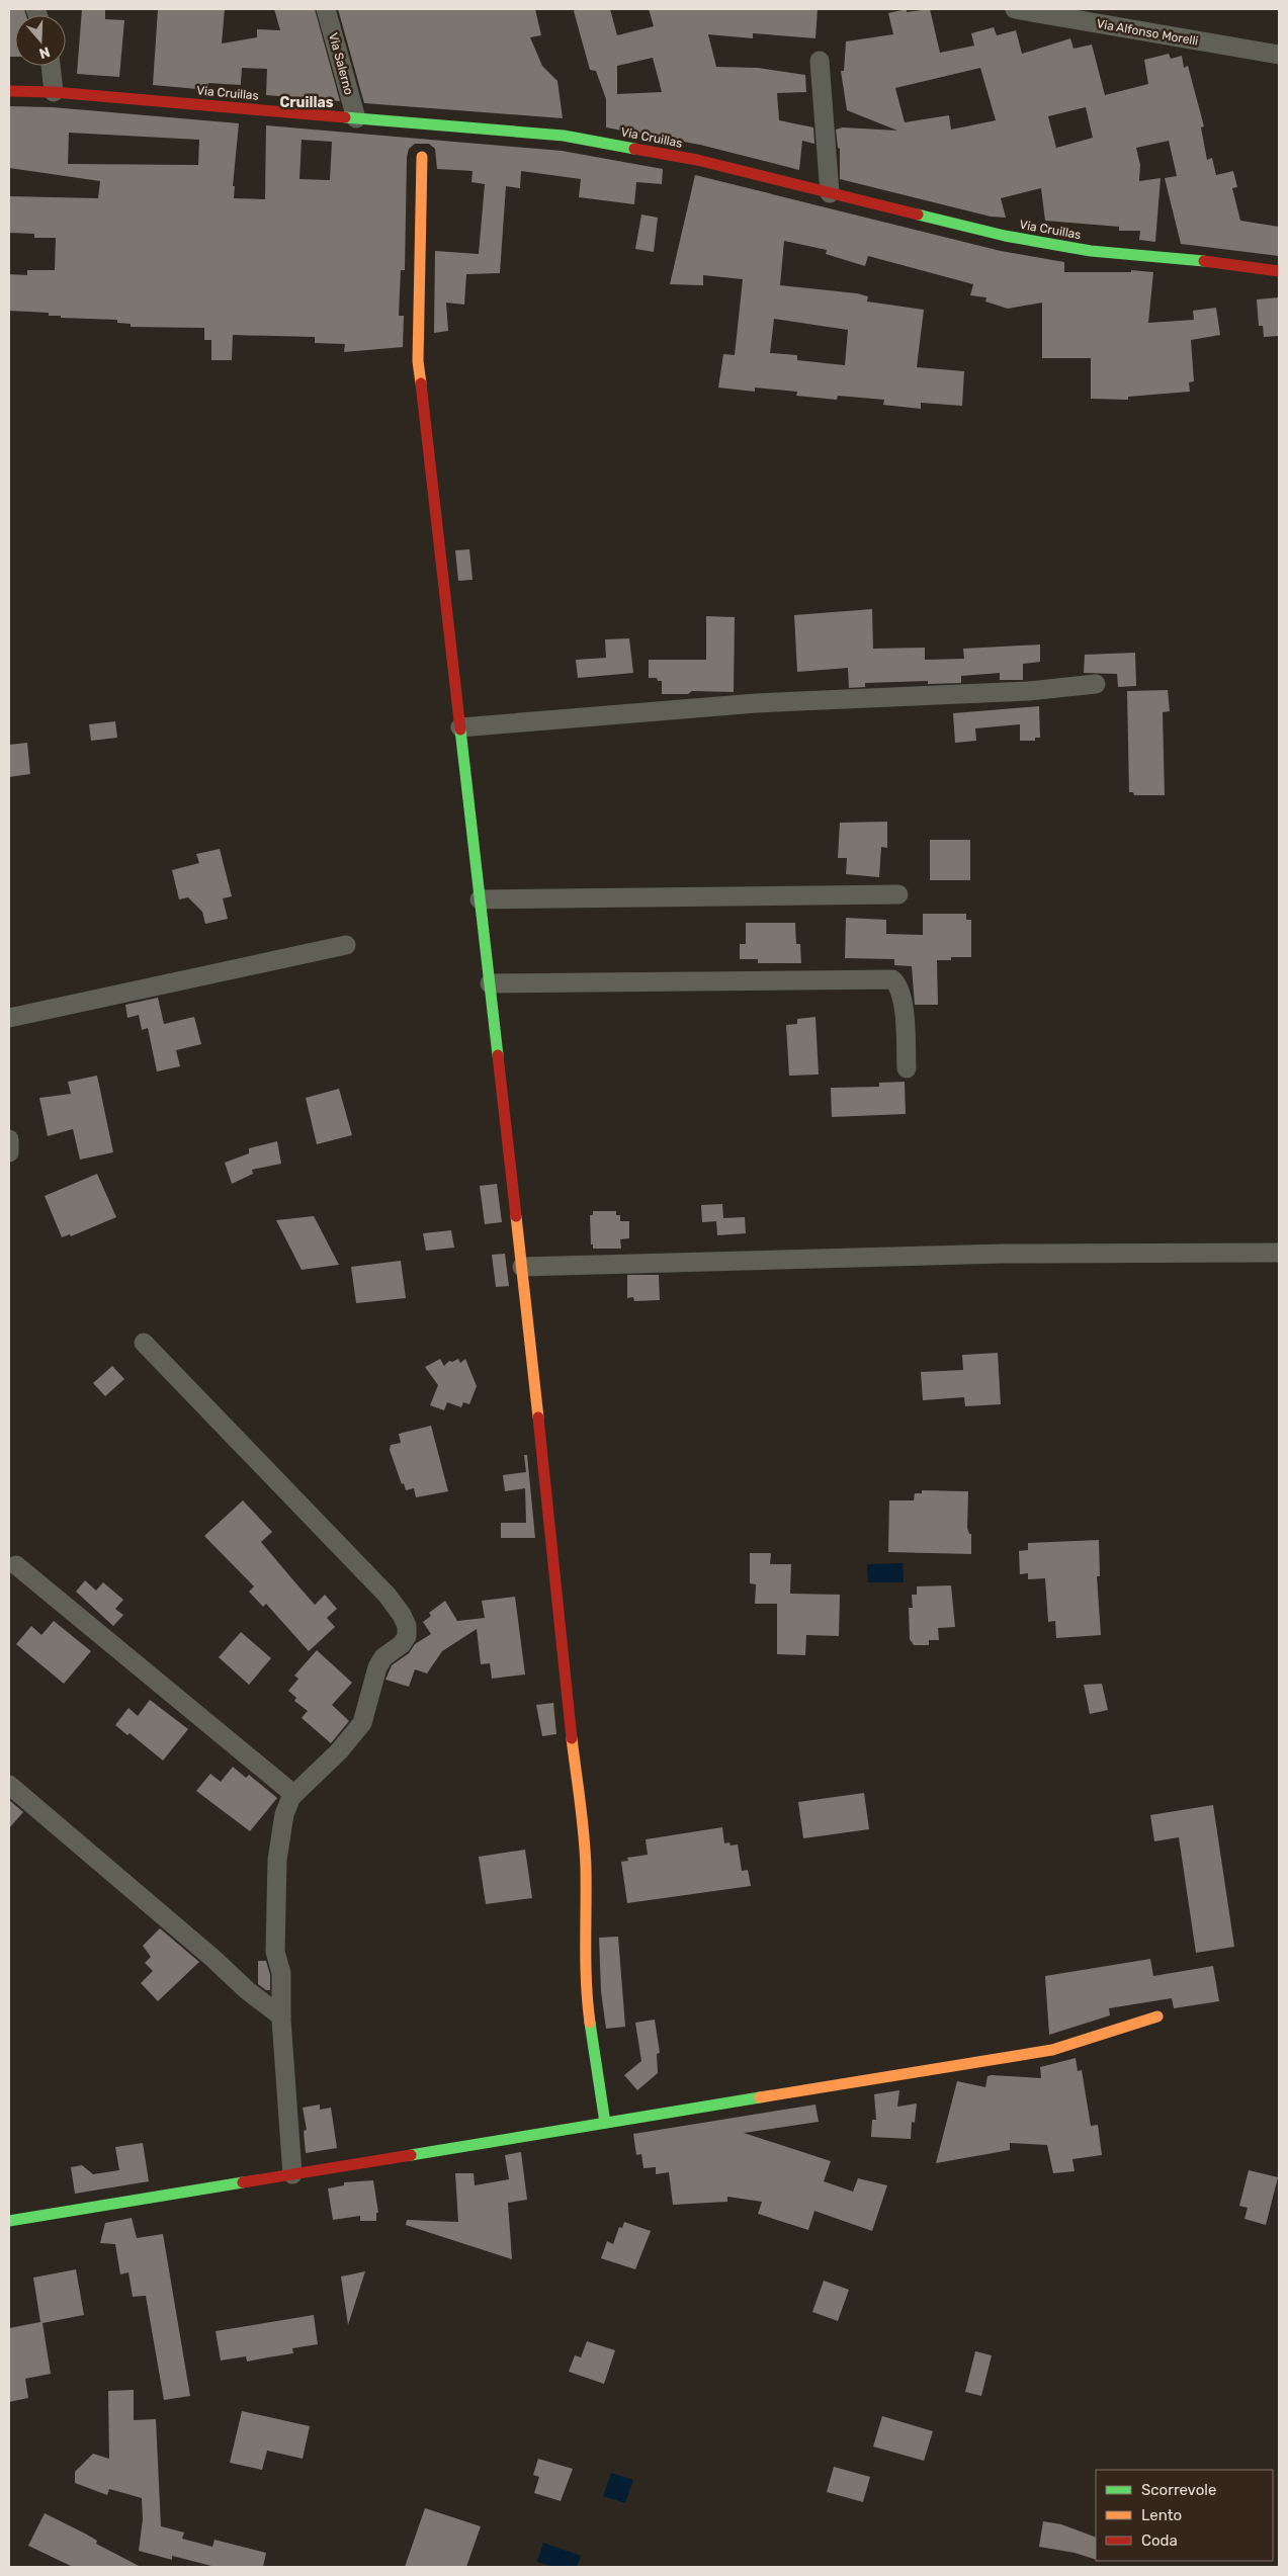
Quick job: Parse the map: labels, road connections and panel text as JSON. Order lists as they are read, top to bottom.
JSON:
{
  "streets": {
    "street": ["Via Alfonso Morelli", "Via Salerno", "Via Cruillas"]
  },
  "crossings": [
    ["Via Salerno", "Via Cruillas"]
  ],
  "districts": ["Cruillas"],
  "legend": ["Scorrevole", "Lento", "Coda"],
  "north": "bottom"
}
